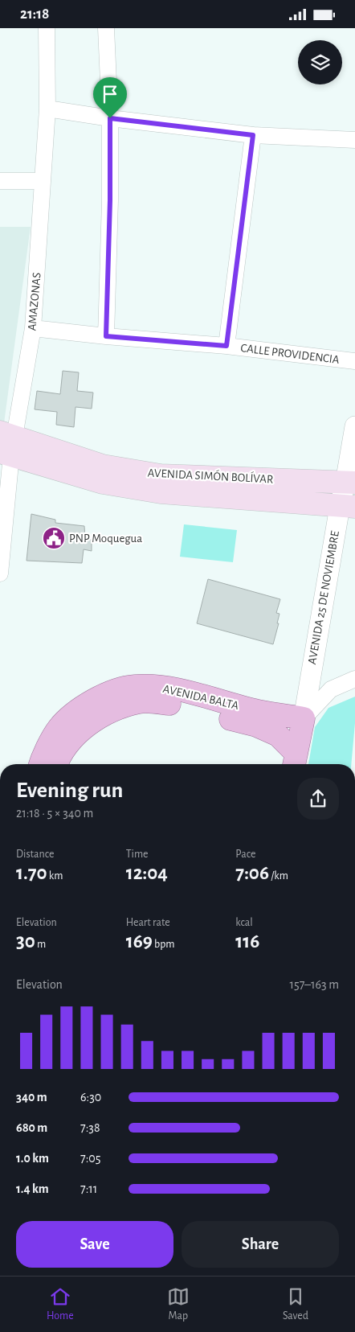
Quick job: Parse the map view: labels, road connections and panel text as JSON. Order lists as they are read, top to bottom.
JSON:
{
  "streets": {
    "main road": ["AVENIDA SIMÓN BOLÍVAR", "AVENIDA 25 DE NOVIEMBRE", "AVENIDA BALTA"],
    "street": ["AMAZONAS", "CALLE PROVIDENCIA"]
  },
  "crossings": [
    ["AMAZONAS", "CALLE PROVIDENCIA"],
    ["AMAZONAS", "AVENIDA SIMÓN BOLÍVAR"],
    ["AVENIDA SIMÓN BOLÍVAR", "AVENIDA 25 DE NOVIEMBRE"],
    ["AVENIDA 25 DE NOVIEMBRE", "AVENIDA BALTA"]
  ],
  "places": {
    "public building": ["PNP Moquegua"]
  },
  "page": {
    "status": "21:18",
    "heading": ["Evening run", "21:18 · 5 × 340 m"],
    "stats": [
      ["Distance", "1.70 km"],
      ["Time", "12:04"],
      ["Pace", "7:06 /km"],
      ["Elevation", "30 m"],
      ["Heart rate", "169 bpm"],
      ["kcal", "116"]
    ],
    "chart": ["Elevation", "157–163 m"],
    "list": [
      {
        "name": "340 m",
        "note": "6:30"
      },
      {
        "name": "680 m",
        "note": "7:38"
      },
      {
        "name": "1.0 km",
        "note": "7:05"
      },
      {
        "name": "1.4 km",
        "note": "7:11"
      }
    ],
    "buttons": ["Save", "Share"],
    "tabs": ["Home", "Map", "Saved"]
  }
}
